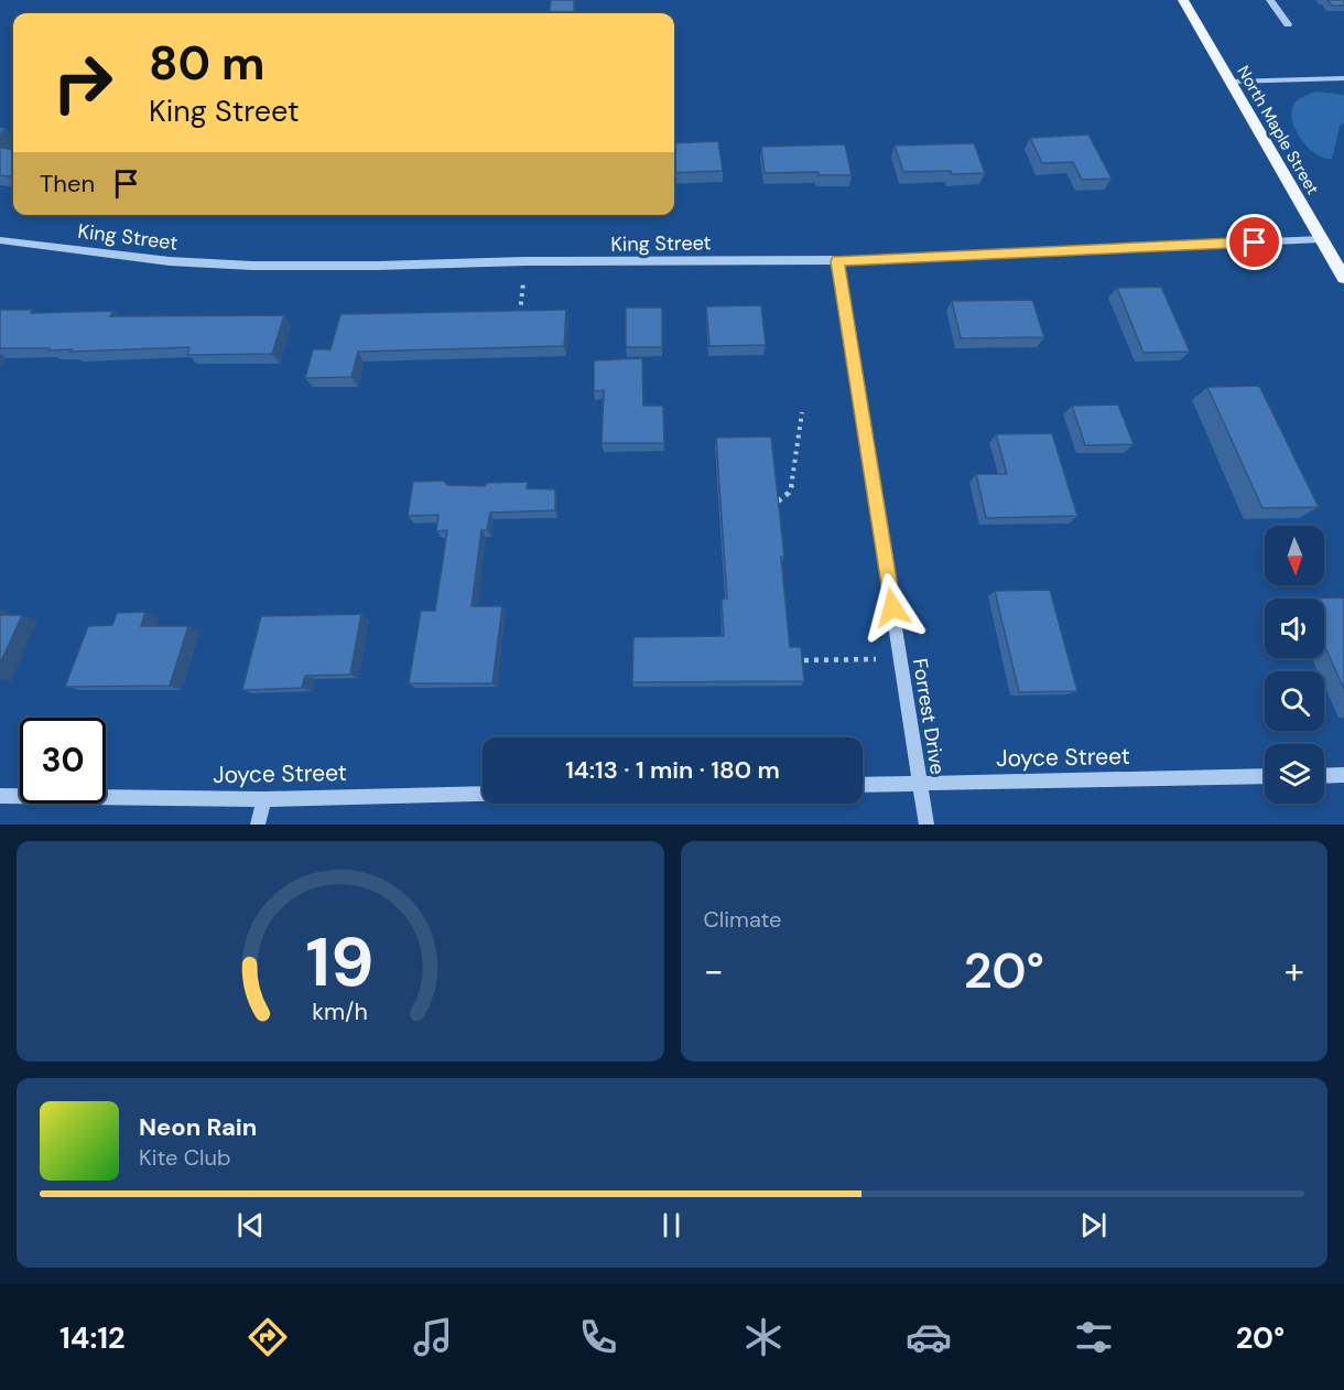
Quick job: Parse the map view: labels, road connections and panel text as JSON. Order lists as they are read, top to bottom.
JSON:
{
  "streets": {
    "main road": ["North Maple Street"],
    "street": ["King Street", "Forrest Drive", "Joyce Street"]
  },
  "crossings": [
    ["North Maple Street", "King Street"],
    ["King Street", "Forrest Drive"],
    ["Forrest Drive", "Joyce Street"]
  ],
  "north": "bottom",
  "page": {
    "turn": ["80 m", "King Street"],
    "then": "Then",
    "limit": "30",
    "trip": "14:13 · 1 min · 180 m",
    "tile": "Climate",
    "heat": ["−", "20°", "+"],
    "song": ["Neon Rain", "Kite Club"],
    "tabs": ["14:12", "20°"],
    "gauge": ["19", "km/h"]
  }
}
